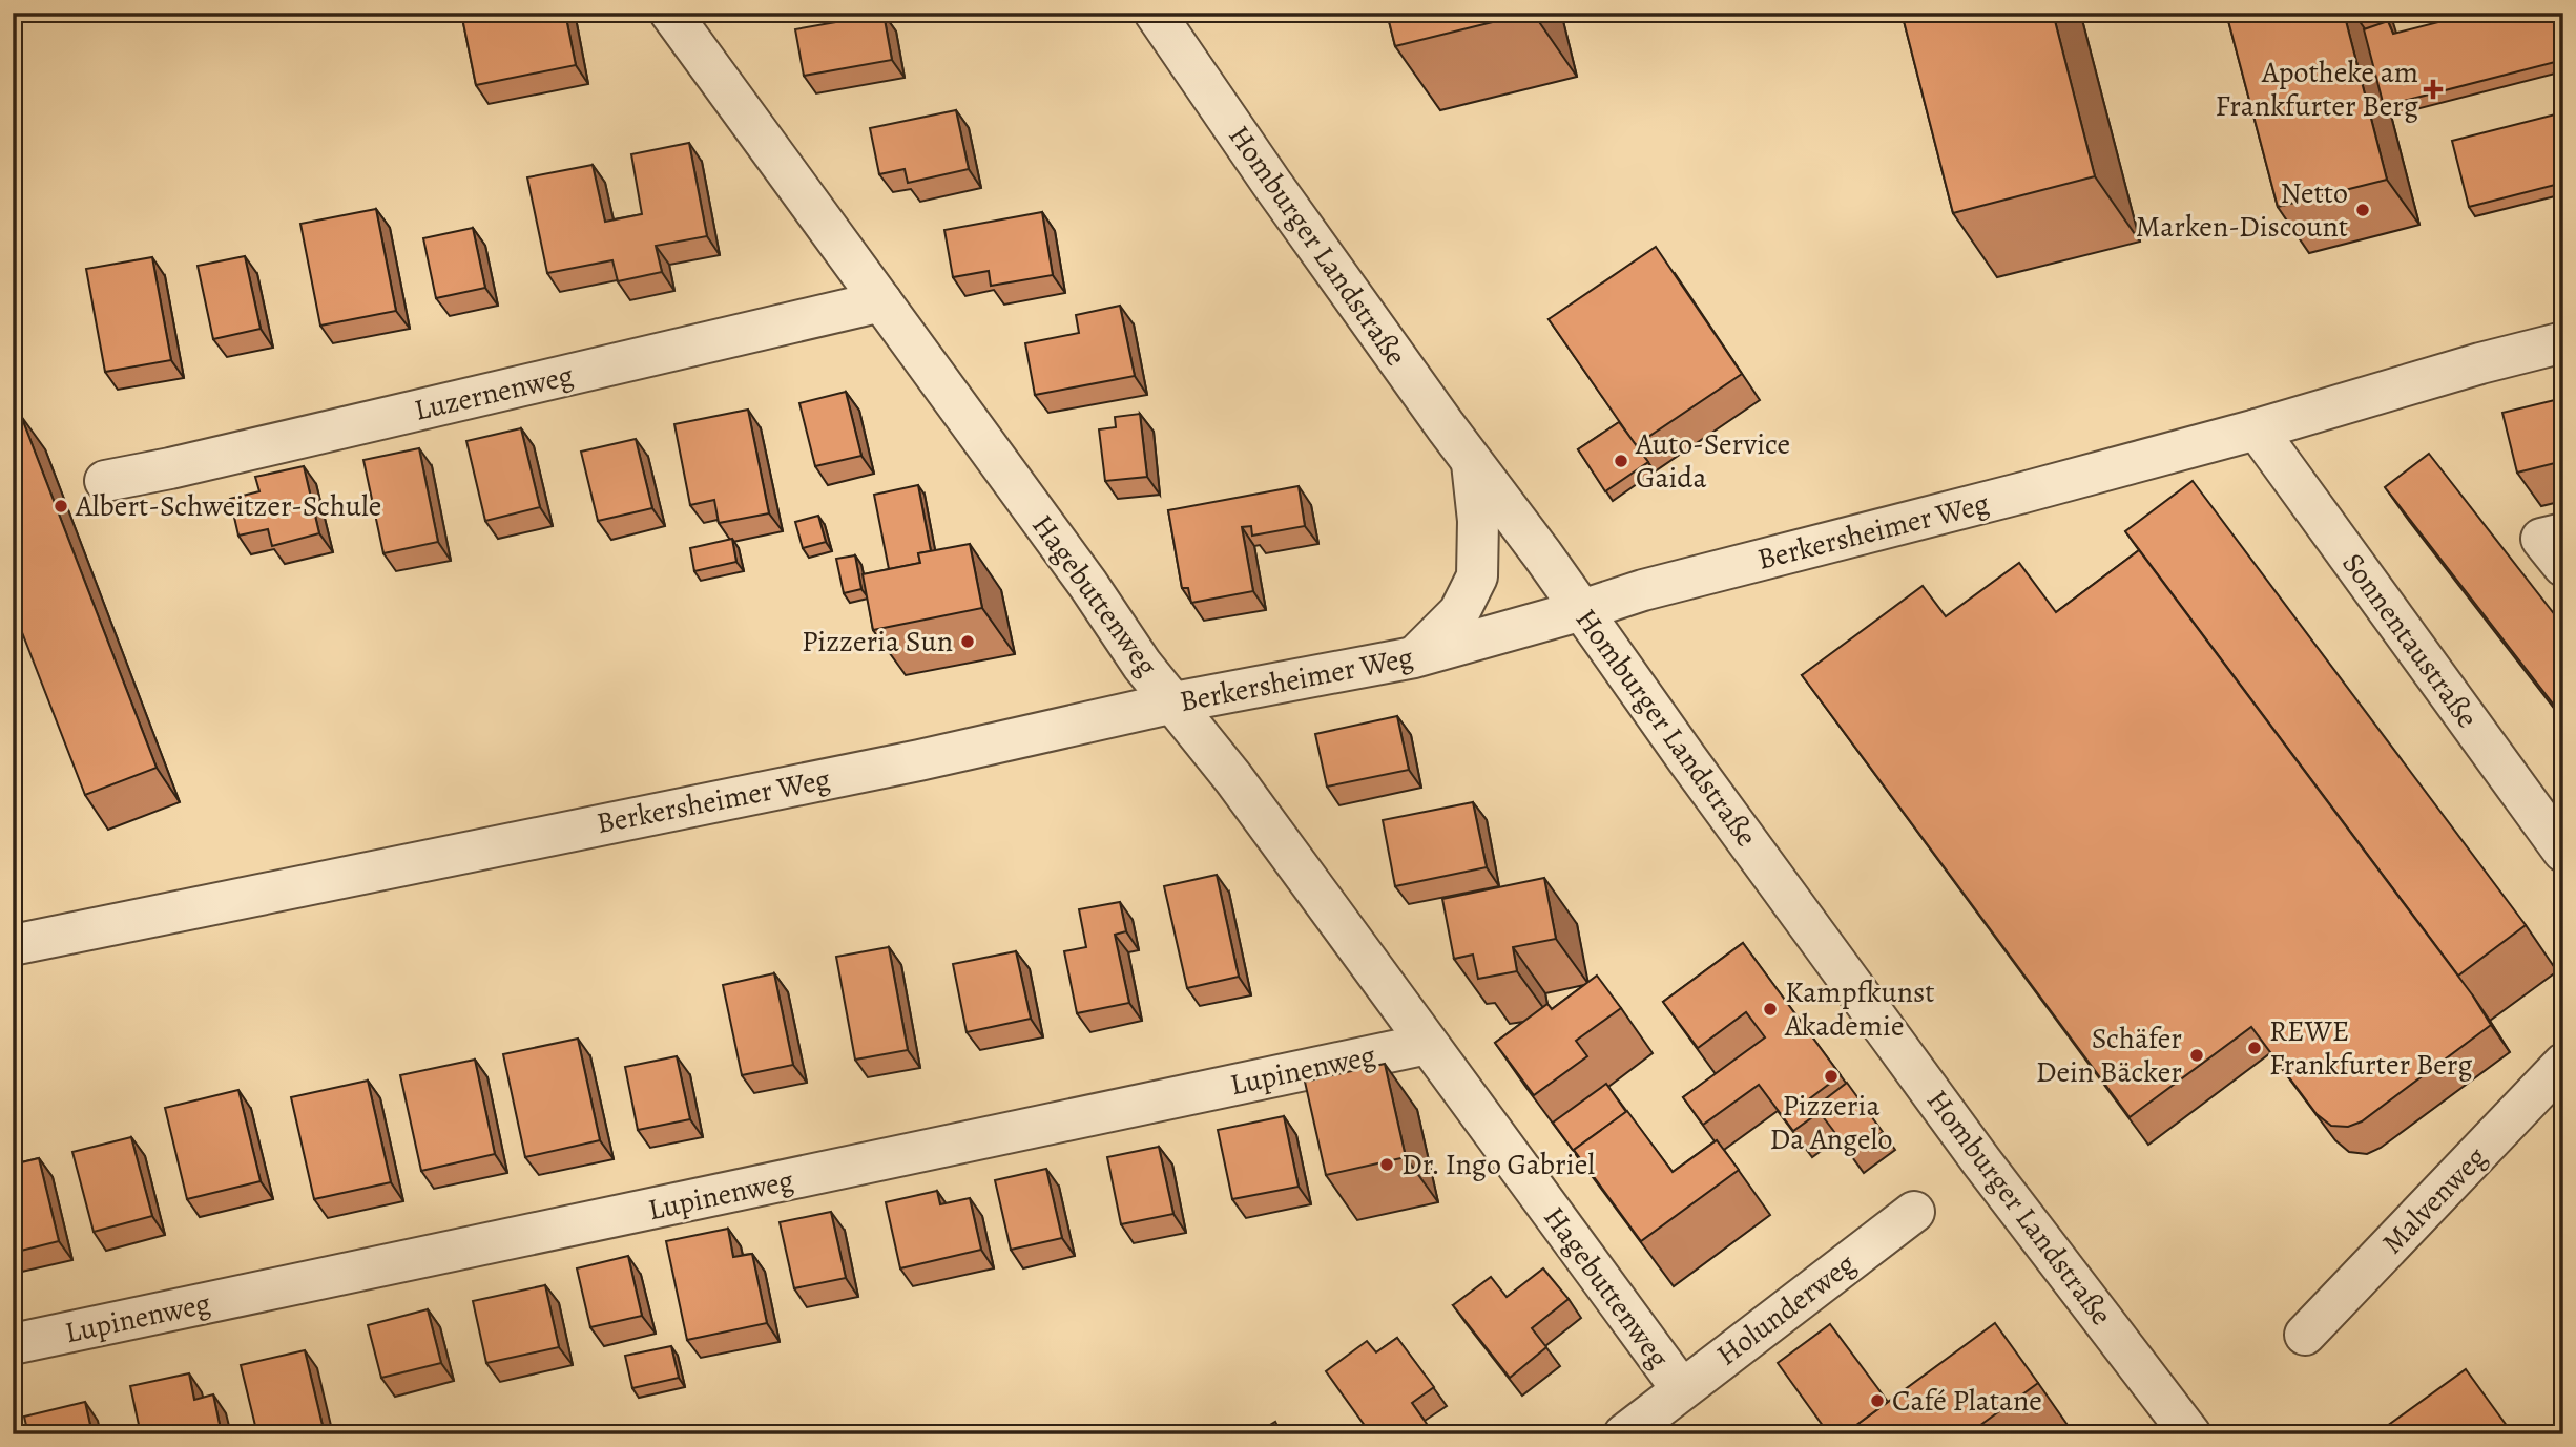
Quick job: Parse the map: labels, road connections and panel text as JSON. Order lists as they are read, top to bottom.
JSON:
{
  "streets": {
    "street": [
      "Homburger Landstraße",
      "Luzernenweg",
      "Berkersheimer Weg",
      "Hagebuttenweg",
      "Sonnentaustraße",
      "Lupinenweg",
      "Malvenweg",
      "Holunderweg"
    ]
  },
  "crossings": [
    ["Homburger Landstraße", "Berkersheimer Weg"],
    ["Luzernenweg", "Hagebuttenweg"],
    ["Berkersheimer Weg", "Hagebuttenweg"],
    ["Berkersheimer Weg", "Sonnentaustraße"],
    ["Hagebuttenweg", "Lupinenweg"],
    ["Hagebuttenweg", "Holunderweg"]
  ],
  "places": {
    "health": ["Apotheke am Frankfurter Berg"],
    "other": [
      "Netto Marken-Discount",
      "Auto-Service Gaida",
      "Albert-Schweitzer-Schule",
      "Pizzeria Sun",
      "Kampfkunst Akademie",
      "REWE Frankfurter Berg",
      "Schäfer Dein Bäcker",
      "Pizzeria Da Angelo",
      "Dr. Ingo Gabriel",
      "Café Platane"
    ]
  }
}
